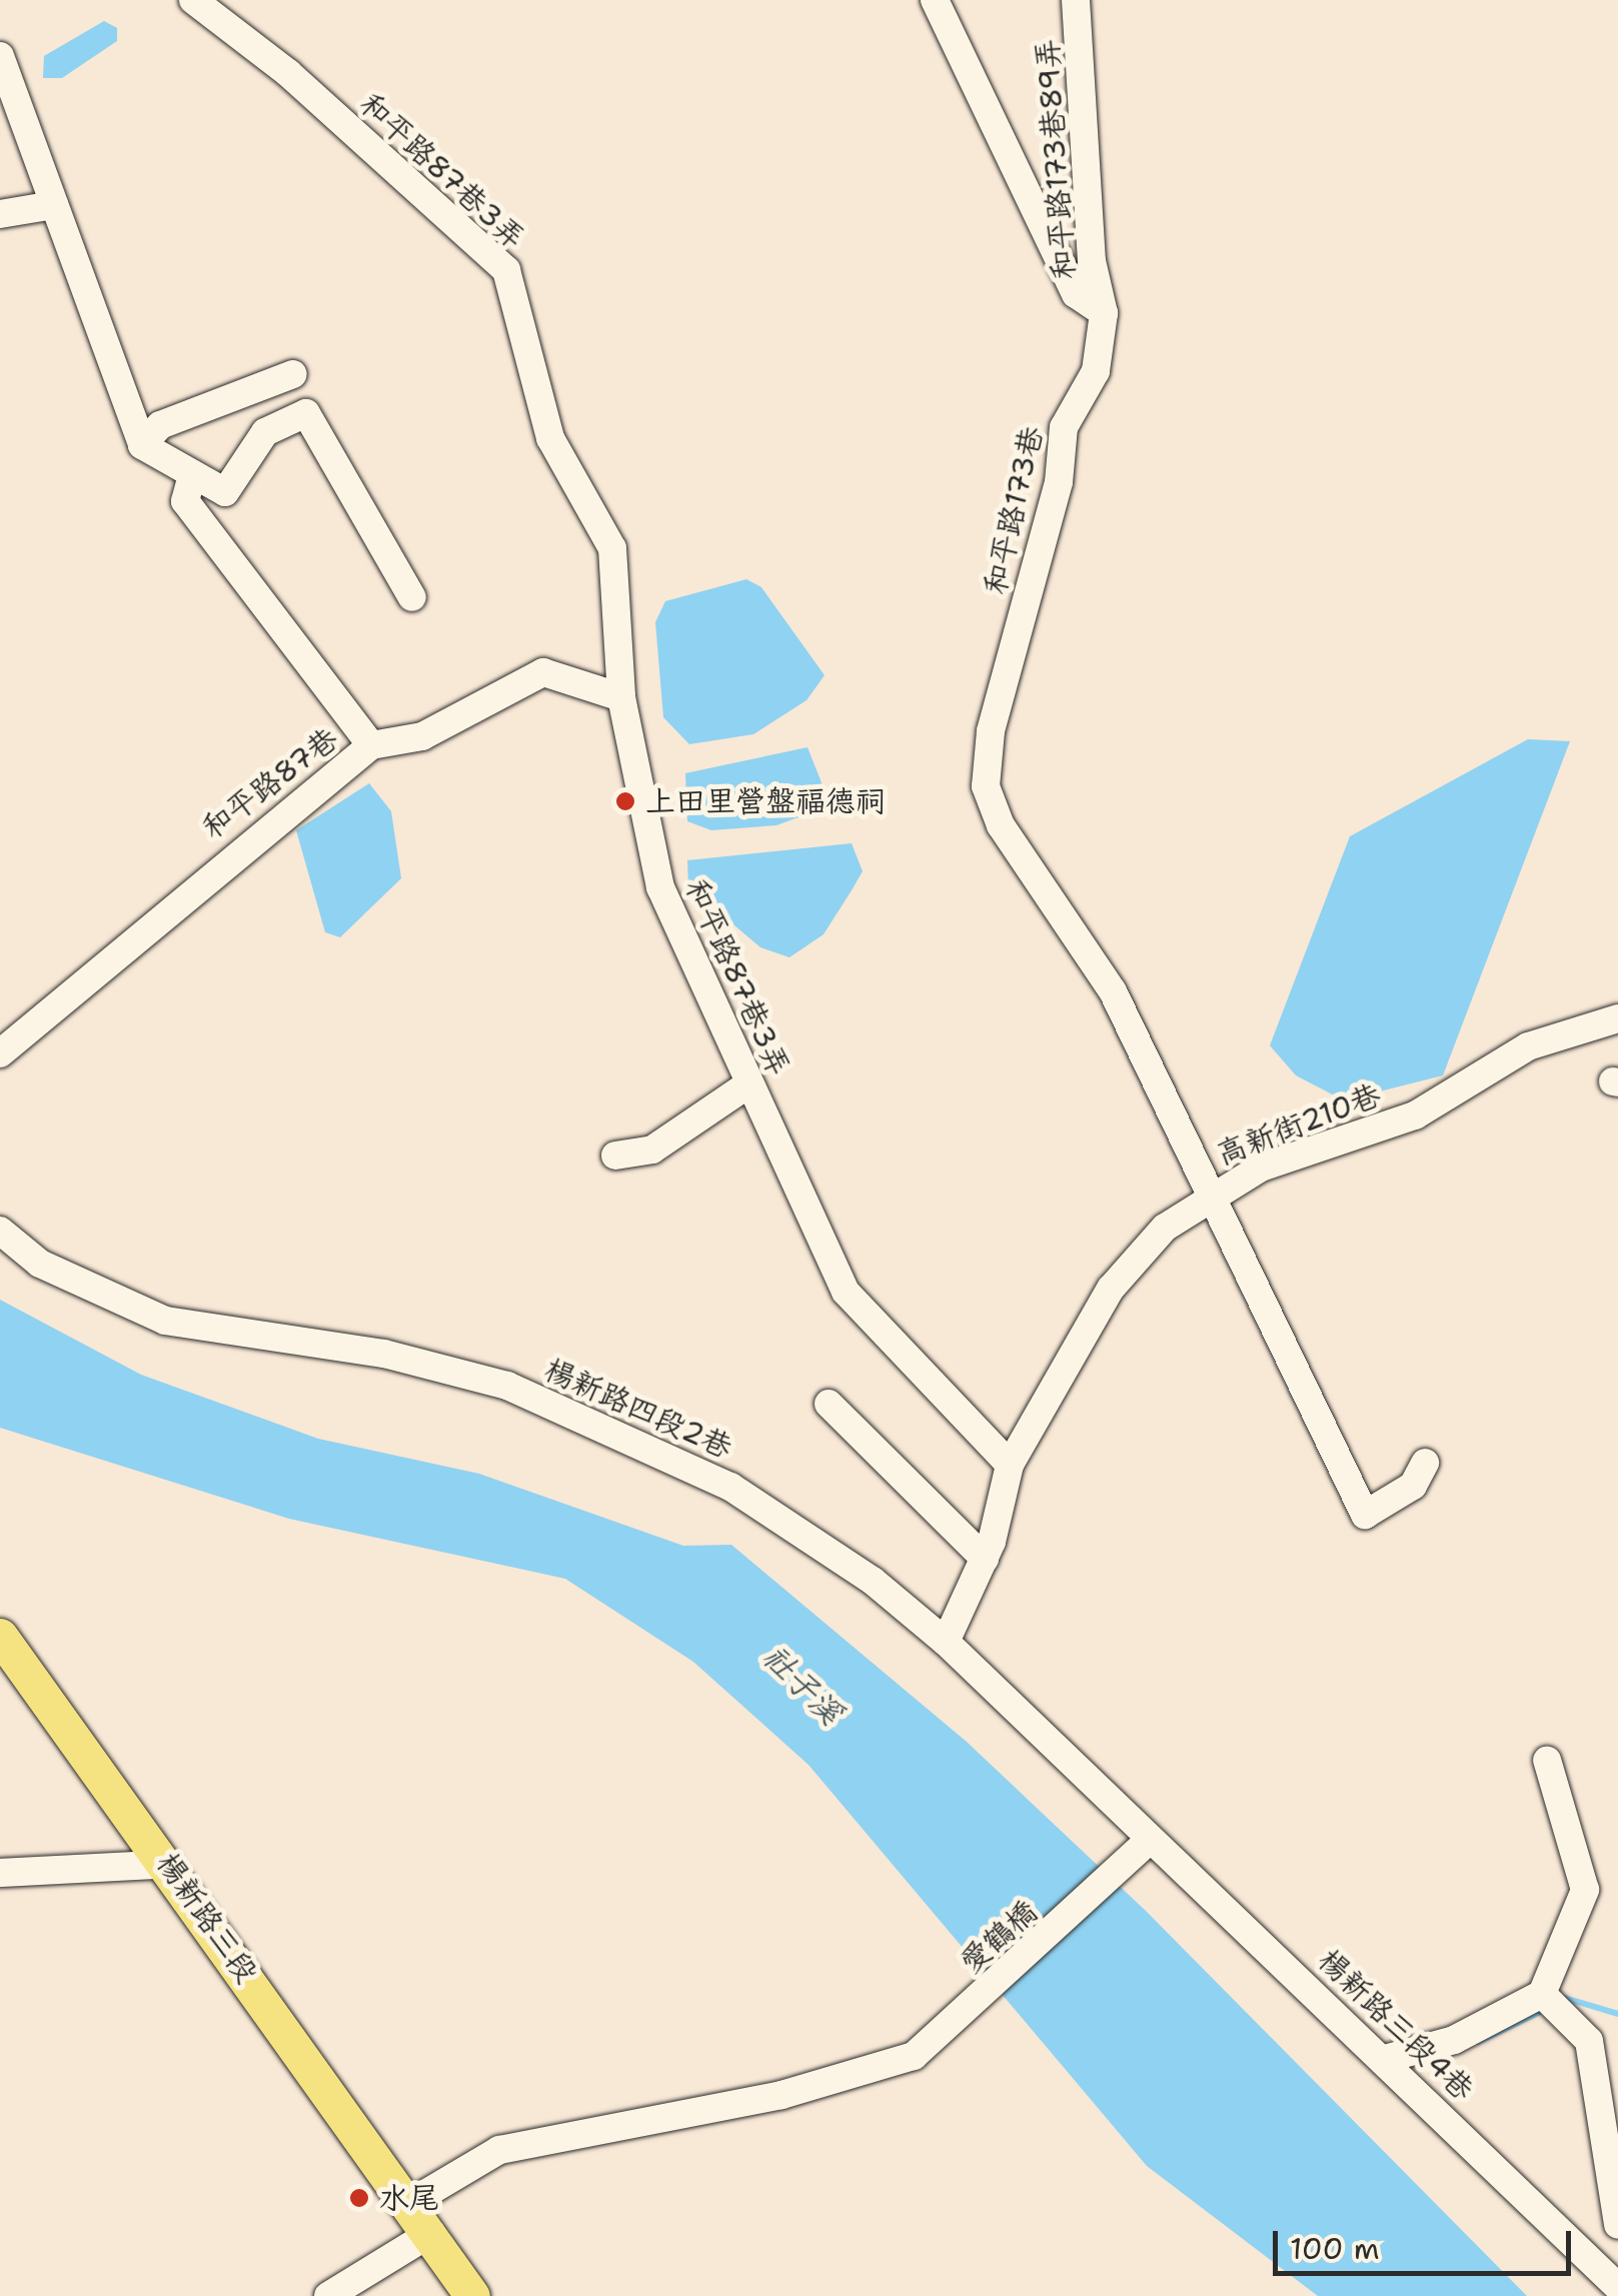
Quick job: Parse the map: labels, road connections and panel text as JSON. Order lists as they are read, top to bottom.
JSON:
{
  "streets": {
    "main road": ["楊新路三段"],
    "street": [
      "和平路173巷89弄",
      "和平路87巷3弄",
      "和平路173巷",
      "和平路87巷",
      "高新街210巷",
      "楊新路四段2巷",
      "愛鶴橋",
      "楊新路三段4巷"
    ]
  },
  "crossings": [
    ["和平路173巷89弄", "和平路173巷"],
    ["和平路87巷3弄", "高新街210巷"],
    ["和平路173巷", "高新街210巷"],
    ["高新街210巷", "楊新路四段2巷"],
    ["楊新路四段2巷", "愛鶴橋"],
    ["楊新路四段2巷", "楊新路三段4巷"],
    ["楊新路三段", "愛鶴橋"],
    ["愛鶴橋", "楊新路三段4巷"]
  ],
  "water": ["社子溪"],
  "places": ["上田里營盤福德祠", "水尾"],
  "scale_bar": "100 m"
}
